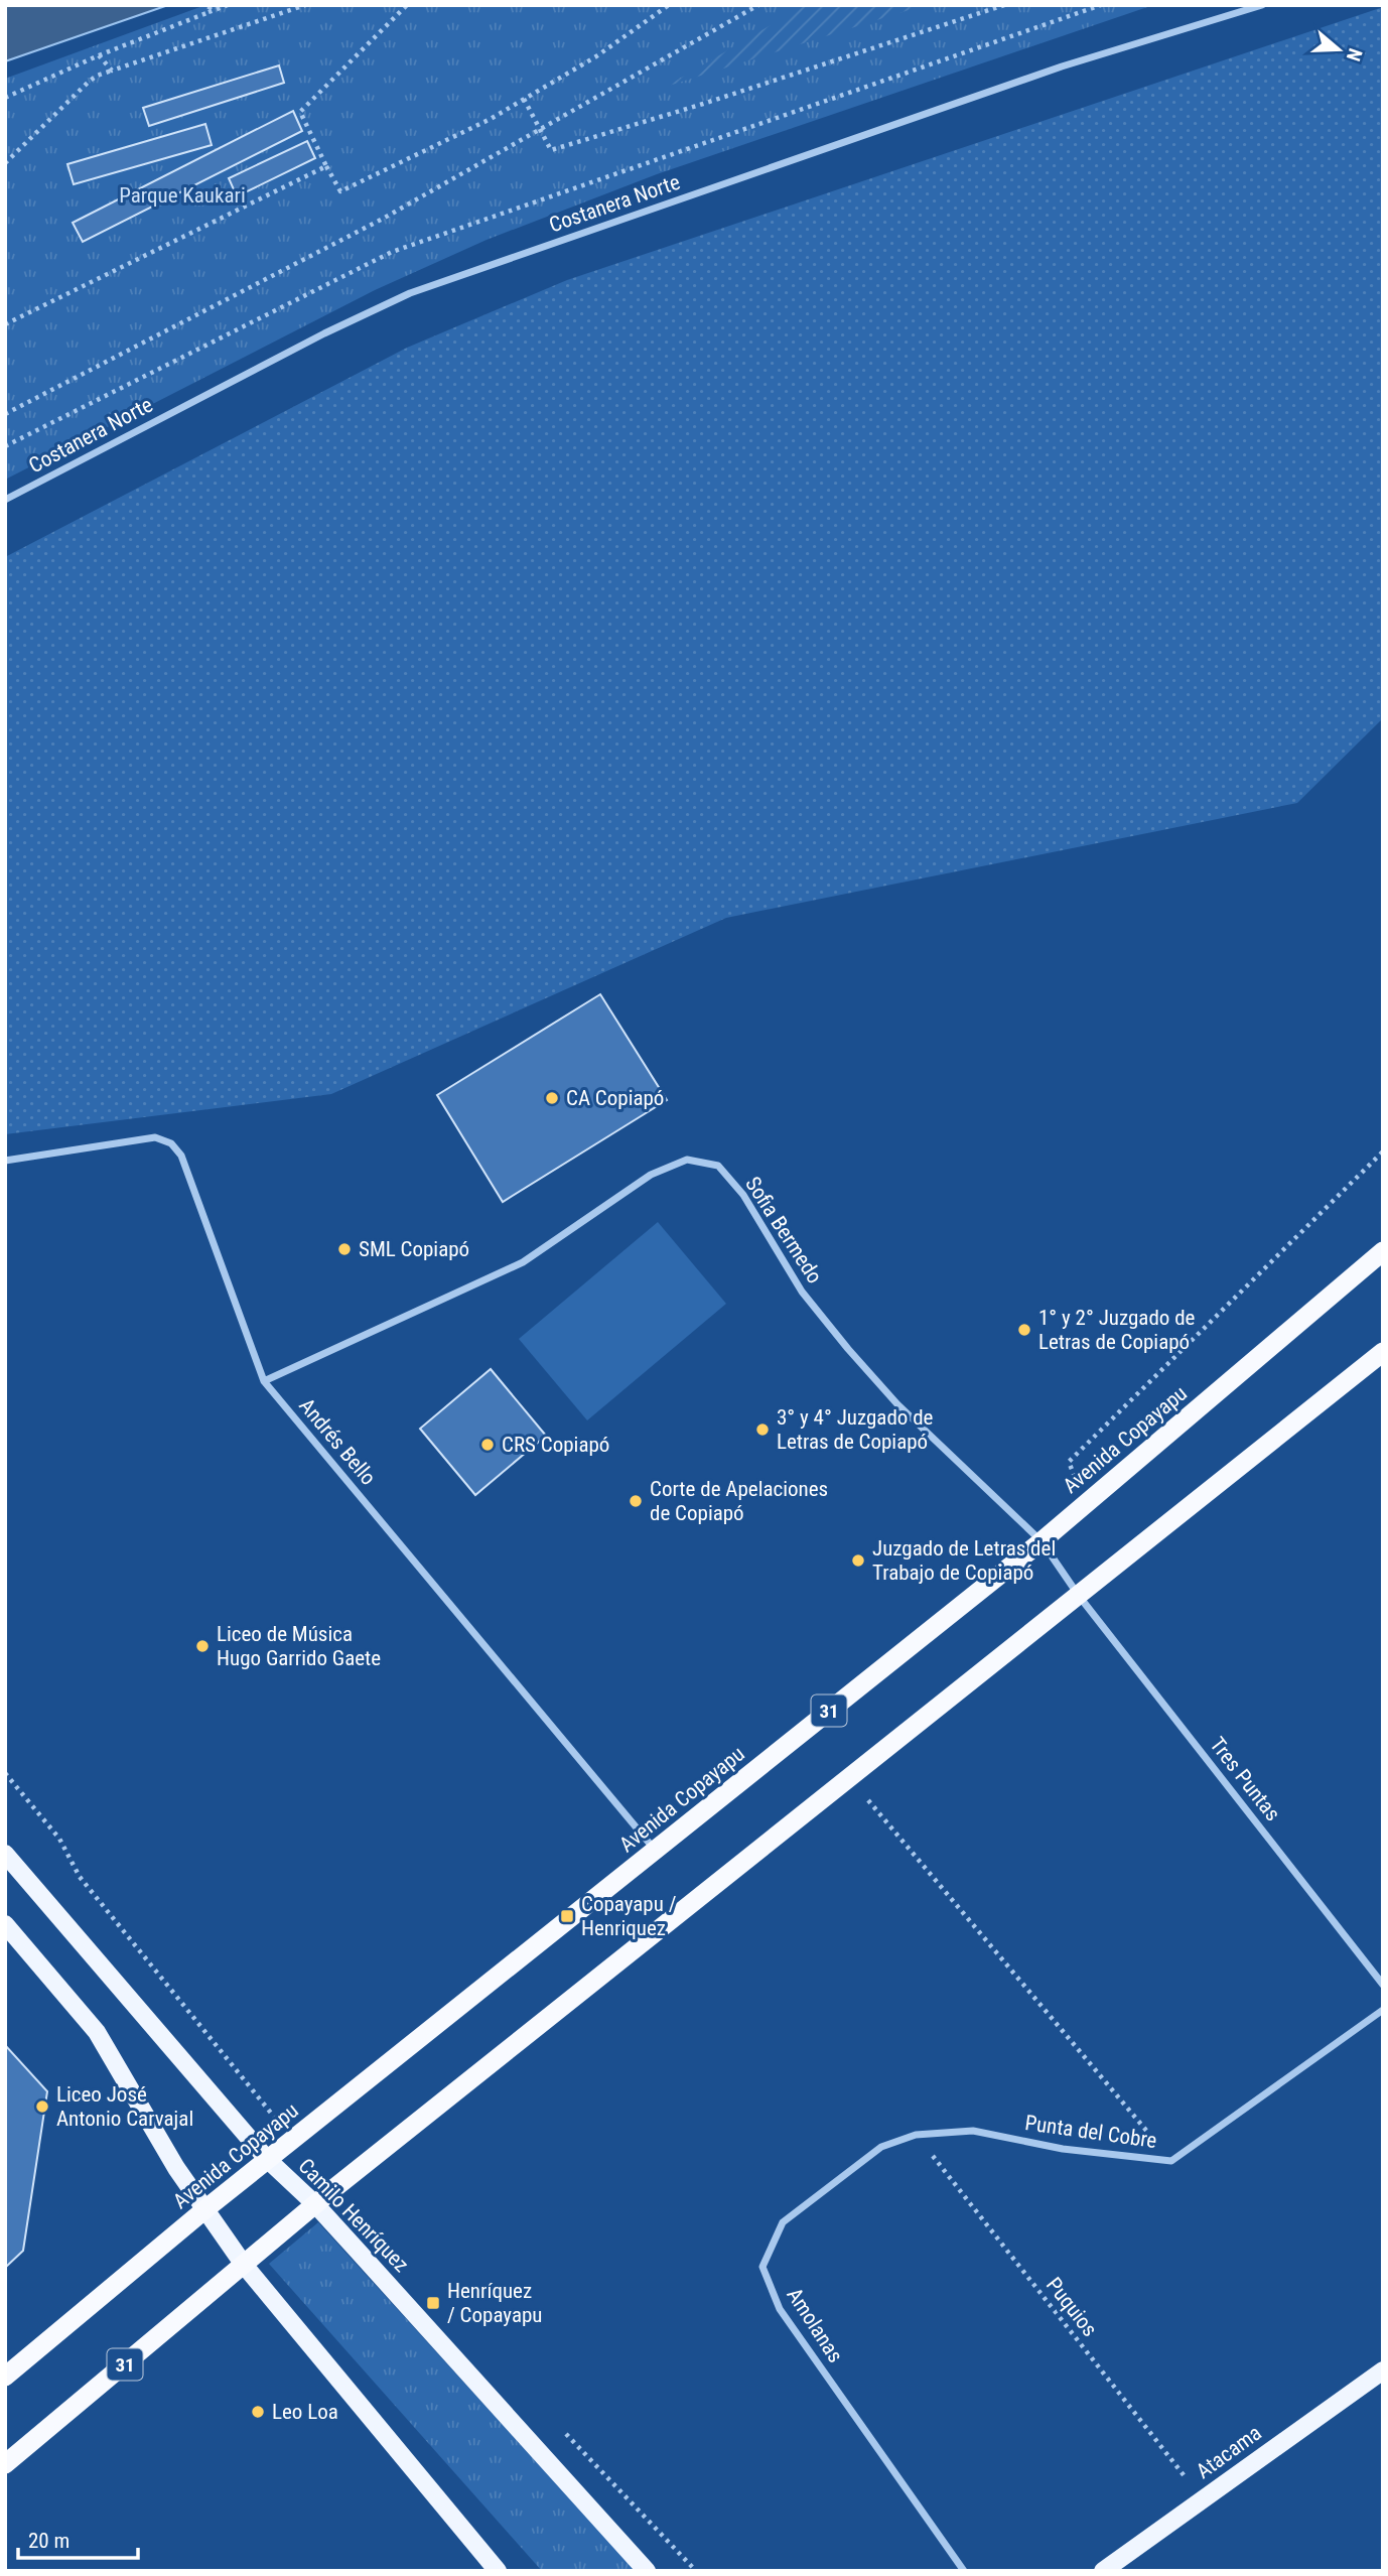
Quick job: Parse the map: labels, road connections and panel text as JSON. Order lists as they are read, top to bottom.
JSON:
{
  "streets": {
    "highway": ["Avenida Copayapu", "31"],
    "main road": ["Camilo Henríquez", "Atacama"],
    "street": [
      "Costanera Norte",
      "Sofia Bermedo",
      "Andrés Bello",
      "Tres Puntas",
      "Punta del Cobre",
      "Amolanas"
    ],
    "path": ["Puquios"]
  },
  "crossings": [
    ["Sofia Bermedo", "Avenida Copayapu"],
    ["Sofia Bermedo", "Andrés Bello"],
    ["Sofia Bermedo", "31"],
    ["Sofia Bermedo", "Tres Puntas"],
    ["Avenida Copayapu", "Andrés Bello"],
    ["Avenida Copayapu", "Camilo Henríquez"],
    ["31", "Tres Puntas"],
    ["31", "Camilo Henríquez"],
    ["Punta del Cobre", "Puquios"],
    ["Punta del Cobre", "Amolanas"],
    ["Puquios", "Amolanas"],
    ["Puquios", "Atacama"]
  ],
  "parks": ["Parque Kaukari"],
  "places": {
    "other": [
      "CA Copiapó",
      "SML Copiapó",
      "1° y 2° Juzgado de Letras de Copiapó",
      "3° y 4° Juzgado de Letras de Copiapó",
      "CRS Copiapó",
      "Corte de Apelaciones de Copiapó",
      "Juzgado de Letras del Trabajo de Copiapó",
      "Liceo de Música Hugo Garrido Gaete",
      "Liceo José Antonio Carvajal",
      "Leo Loa"
    ],
    "transit": ["Copayapu / Henriquez", "Henríquez / Copayapu"]
  },
  "scale_bar": "20 m",
  "north": "right"
}
